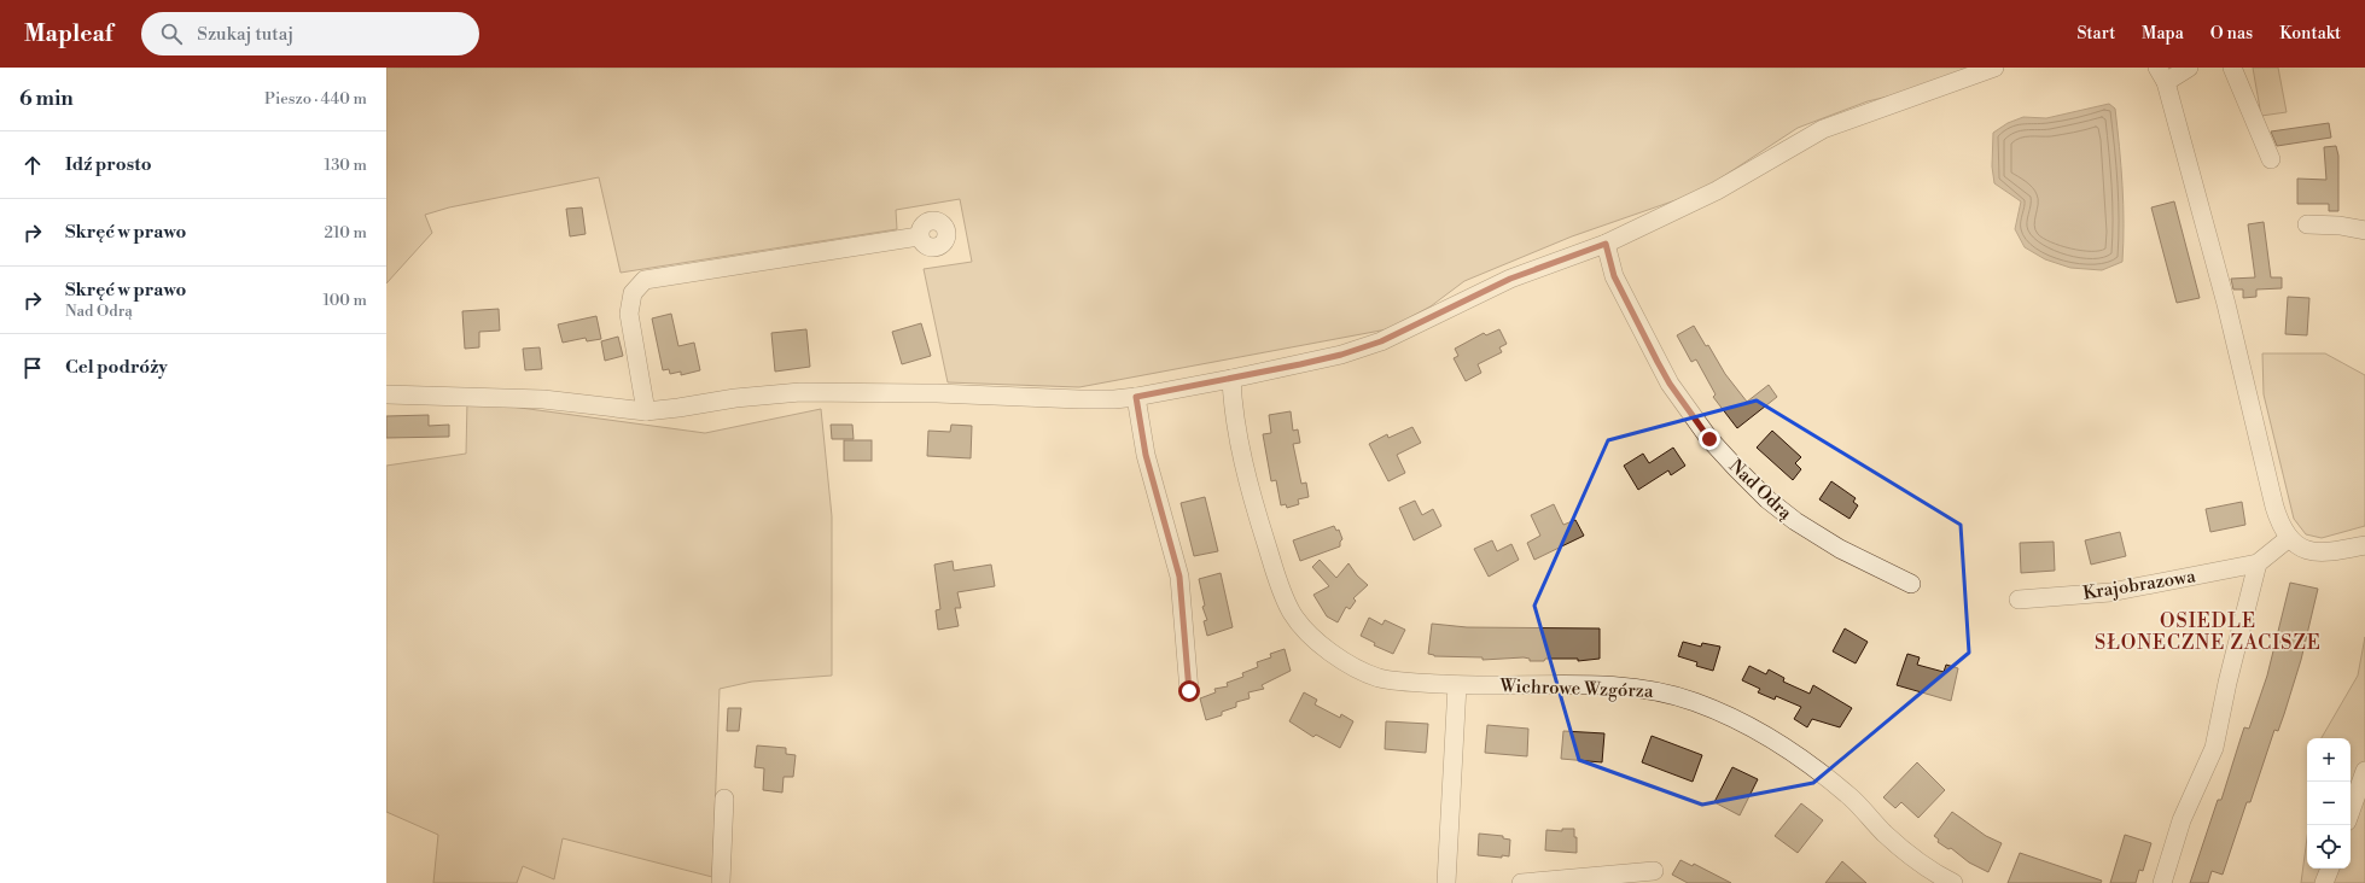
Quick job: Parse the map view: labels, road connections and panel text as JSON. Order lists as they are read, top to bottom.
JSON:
{
  "streets": {
    "street": ["Nad Odrą", "Krajobrazowa", "Wichrowe Wzgórza"]
  },
  "districts": ["OSIEDLE SŁONECZNE ZACISZE"],
  "page": {
    "header": "Mapleaf",
    "search": "Szukaj tutaj",
    "nav": [
      "Start",
      "Mapa",
      "O nas",
      "Kontakt"
    ],
    "heading": ["6 min", "Pieszo · 440 m"],
    "list": [
      ["Idź prosto", "130 m"],
      ["Skręć w prawo", "210 m"],
      ["Skręć w prawo", "Nad Odrą", "100 m"],
      "Cel podróży"
    ],
    "map_buttons": ["+", "−"]
  }
}
